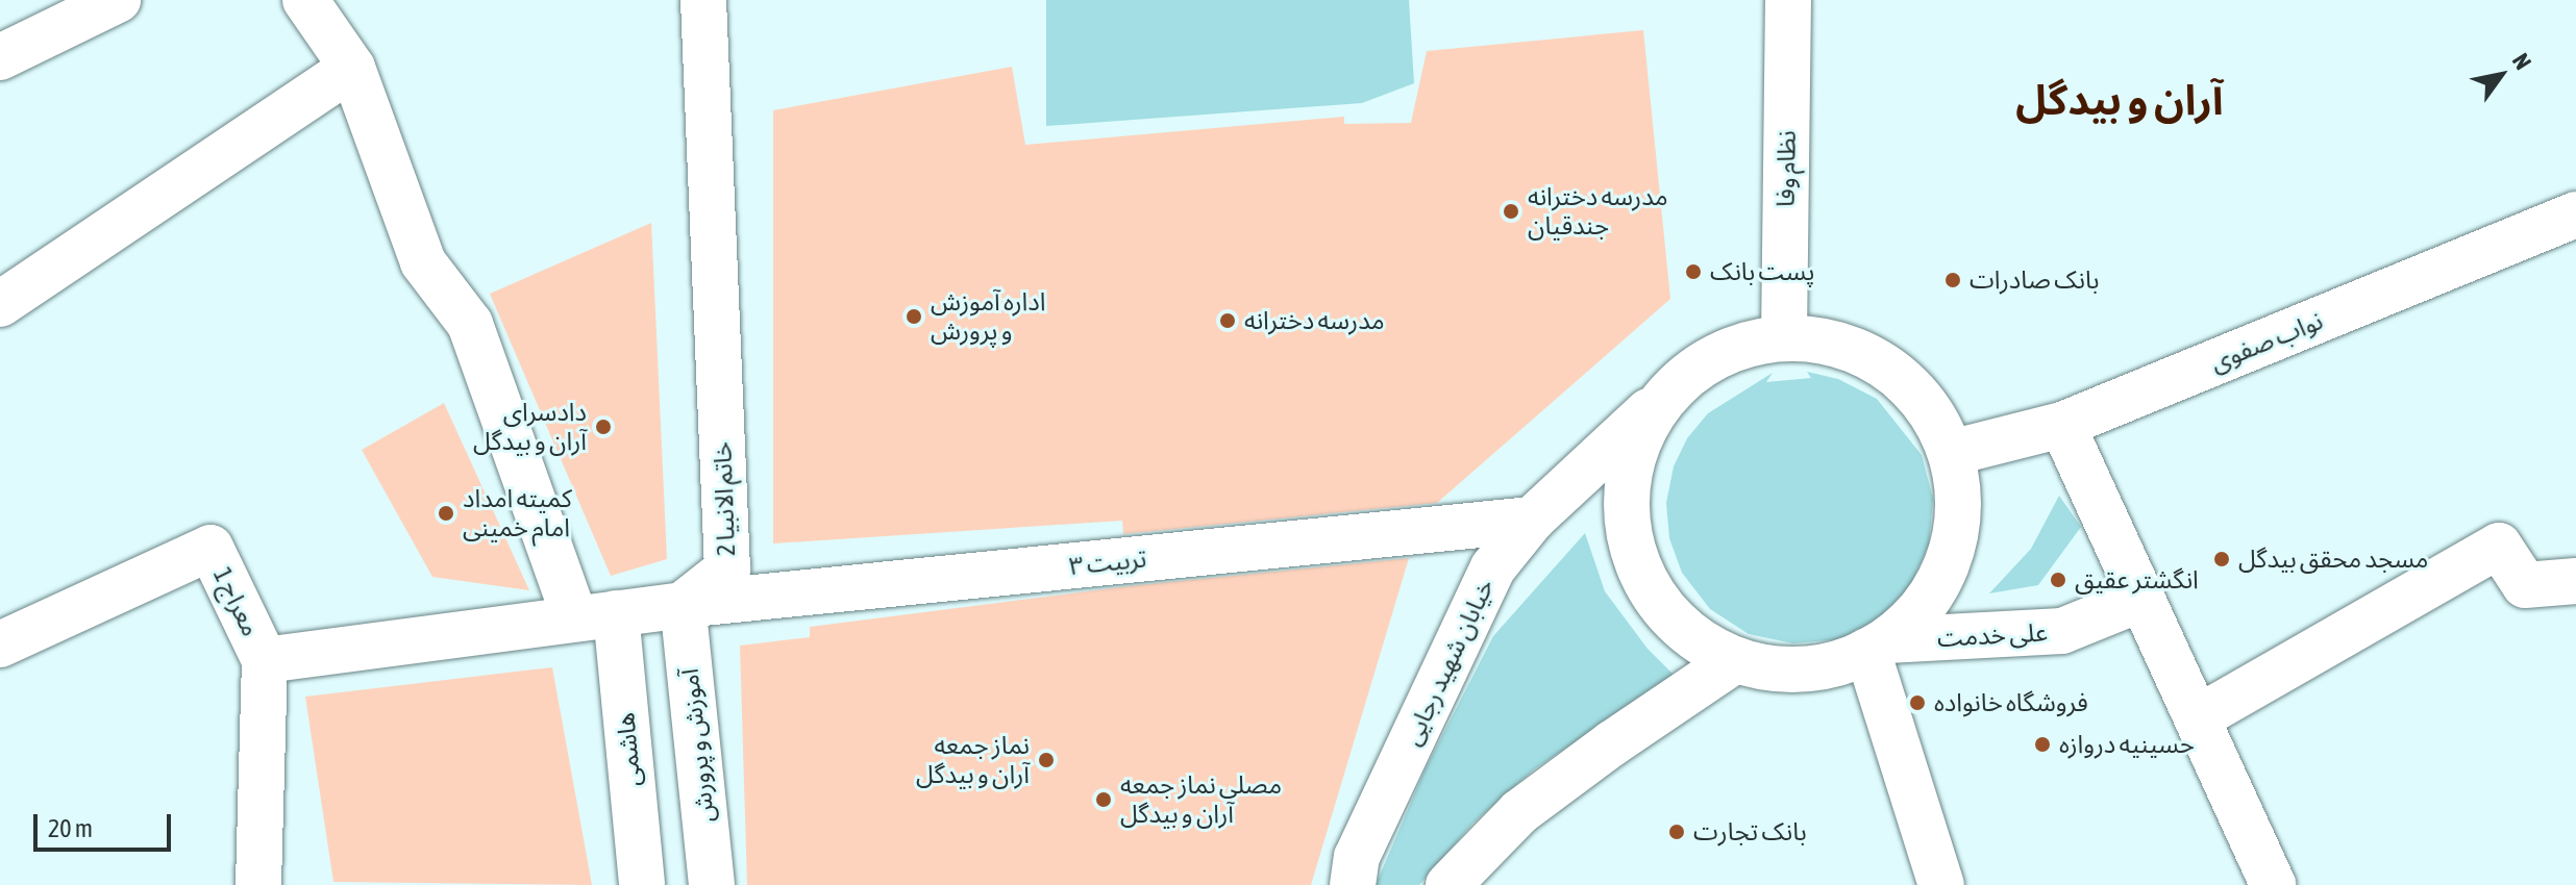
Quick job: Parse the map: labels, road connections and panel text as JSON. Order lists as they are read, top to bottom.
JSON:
{
  "streets": {
    "street": [
      "نظام وفا",
      "نواب صفوی",
      "خاتم الانبیا 2",
      "تربیت ۳",
      "معراج 1",
      "علی خدمت",
      "خیابان شهید رجایی",
      "آموزش و پرورش",
      "هاشمی"
    ]
  },
  "crossings": [
    ["خاتم الانبیا 2", "تربیت ۳"],
    ["خاتم الانبیا 2", "آموزش و پرورش"],
    ["تربیت ۳", "خیابان شهید رجایی"],
    ["تربیت ۳", "آموزش و پرورش"]
  ],
  "districts": ["آران و بیدگل"],
  "places": [
    "مدرسه دخترانه جندقیان",
    "پست بانک",
    "بانک صادرات",
    "اداره آموزش و پرورش",
    "مدرسه دخترانه",
    "دادسرای آران و بیدگل",
    "کمیته امداد امام خمینی",
    "مسجد محقق بیدگل",
    "انگشتر عقیق",
    "فروشگاه خانواده",
    "حسینیه دروازه",
    "نماز جمعه آران و بیدگل",
    "مصلی نماز جمعه آران و بیدگل",
    "بانک تجارت"
  ],
  "scale_bar": "20 m",
  "north": "top right"
}
